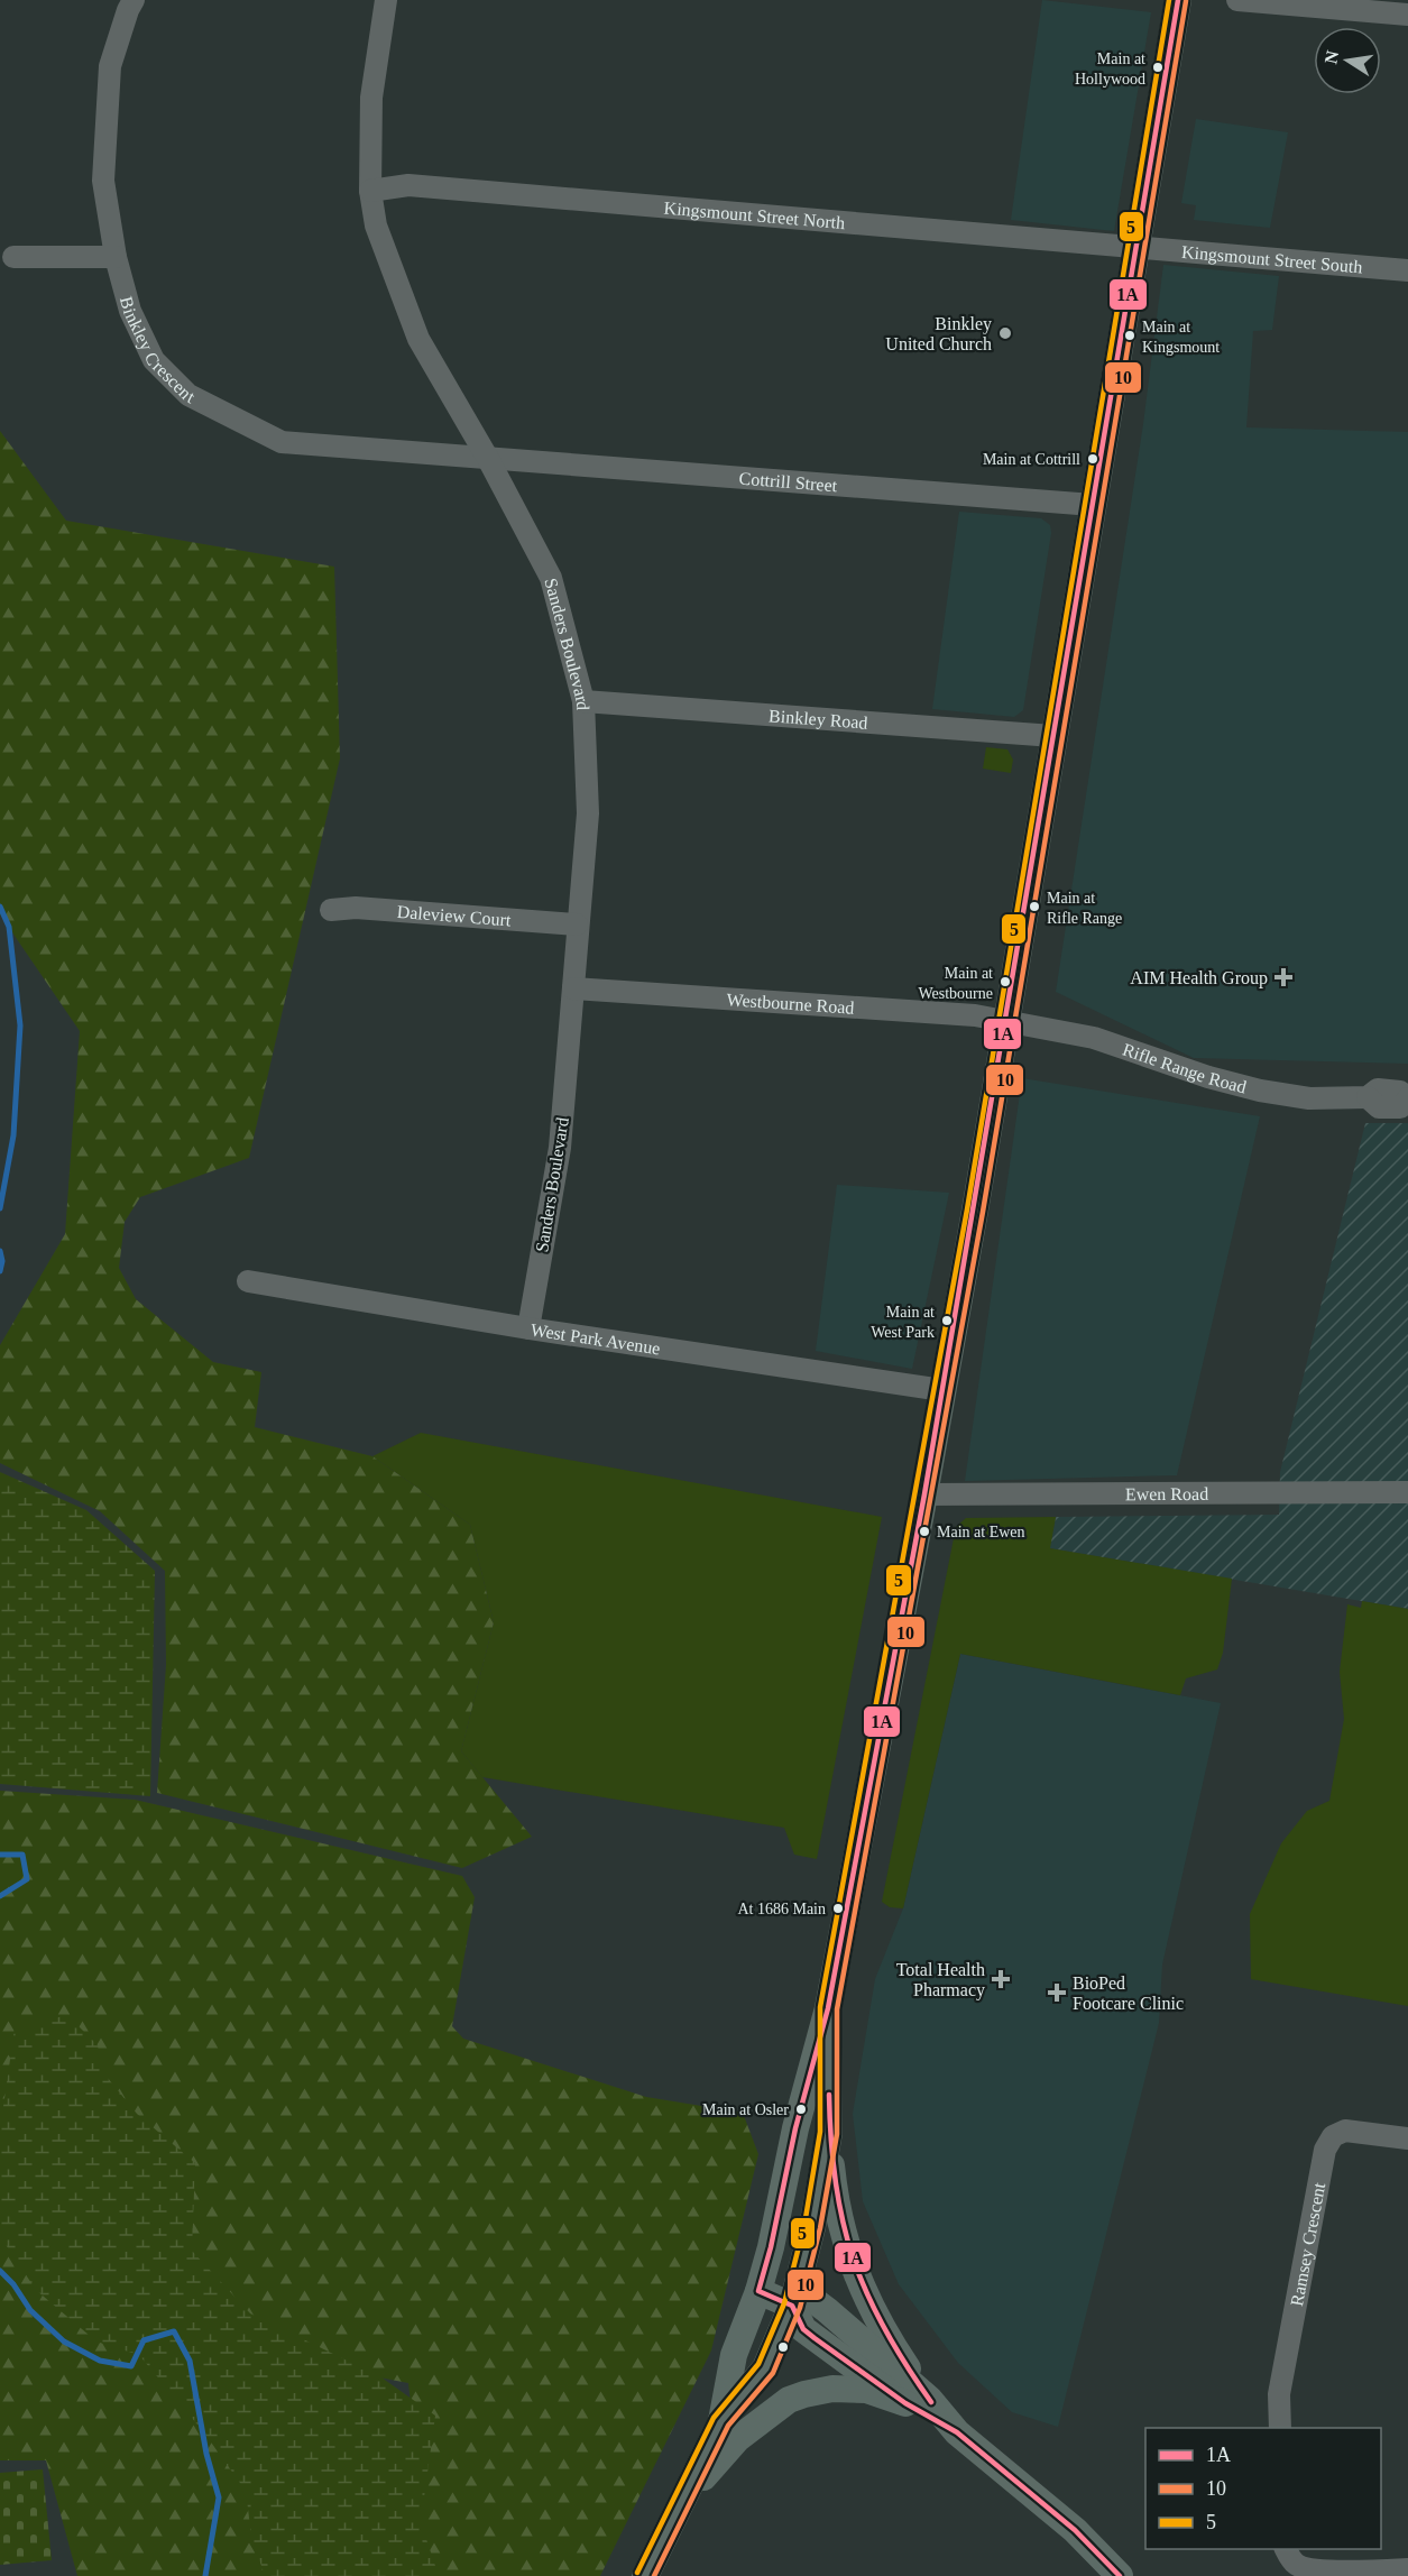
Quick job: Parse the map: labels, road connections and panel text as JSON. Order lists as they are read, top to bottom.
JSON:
{
  "streets": {
    "street": [
      "Kingsmount Street North",
      "Kingsmount Street South",
      "Binkley Crescent",
      "Cottrill Street",
      "Sanders Boulevard",
      "Binkley Road",
      "Daleview Court",
      "Westbourne Road",
      "Rifle Range Road",
      "West Park Avenue",
      "Ewen Road",
      "Ramsey Crescent"
    ]
  },
  "crossings": [
    ["Kingsmount Street North", "Kingsmount Street South"],
    ["Kingsmount Street North", "Sanders Boulevard"],
    ["Binkley Crescent", "Cottrill Street"],
    ["Binkley Crescent", "Sanders Boulevard"],
    ["Cottrill Street", "Sanders Boulevard"],
    ["Sanders Boulevard", "Binkley Road"],
    ["Sanders Boulevard", "Daleview Court"],
    ["Sanders Boulevard", "Westbourne Road"],
    ["Sanders Boulevard", "West Park Avenue"],
    ["Westbourne Road", "Rifle Range Road"]
  ],
  "places": {
    "other": [
      "Main at Hollywood",
      "Binkley United Church",
      "Main at Kingsmount",
      "Main at Cottrill",
      "Main at Rifle Range",
      "Main at Westbourne",
      "Main at West Park",
      "Main at Ewen",
      "At 1686 Main",
      "Main at Osler"
    ],
    "health": ["AIM Health Group", "Total Health Pharmacy", "BioPed Footcare Clinic"]
  },
  "lines": ["transit line 1A", "transit line 5", "transit line 10"],
  "legend": ["1A", "10", "5"],
  "north": "left"
}
